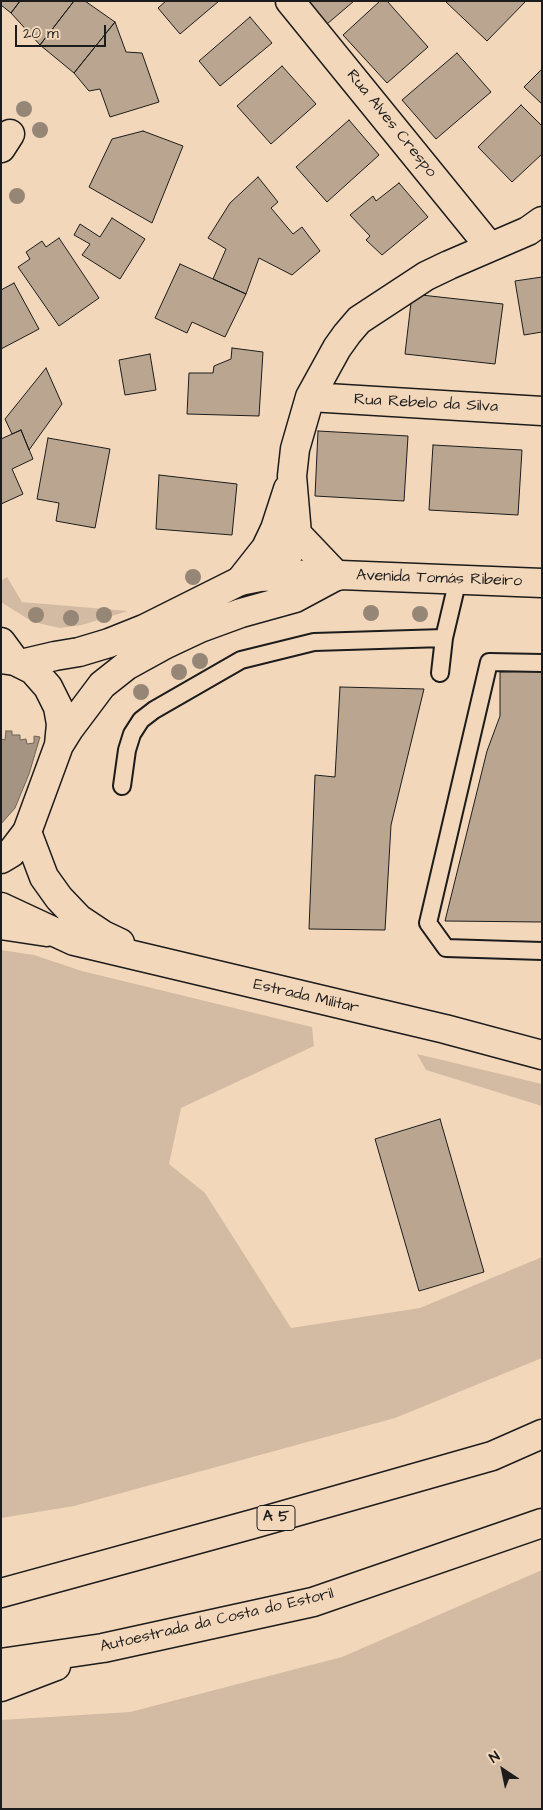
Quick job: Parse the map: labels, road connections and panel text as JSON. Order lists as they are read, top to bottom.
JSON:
{
  "streets": {
    "main road": [
      "Rua Alves Crespo",
      "Rua Rebelo da Silva",
      "Avenida Tomás Ribeiro",
      "Estrada Militar",
      "A 5",
      "Autoestrada da Costa do Estoril"
    ]
  },
  "scale_bar": "20 m",
  "north": "top left"
}
